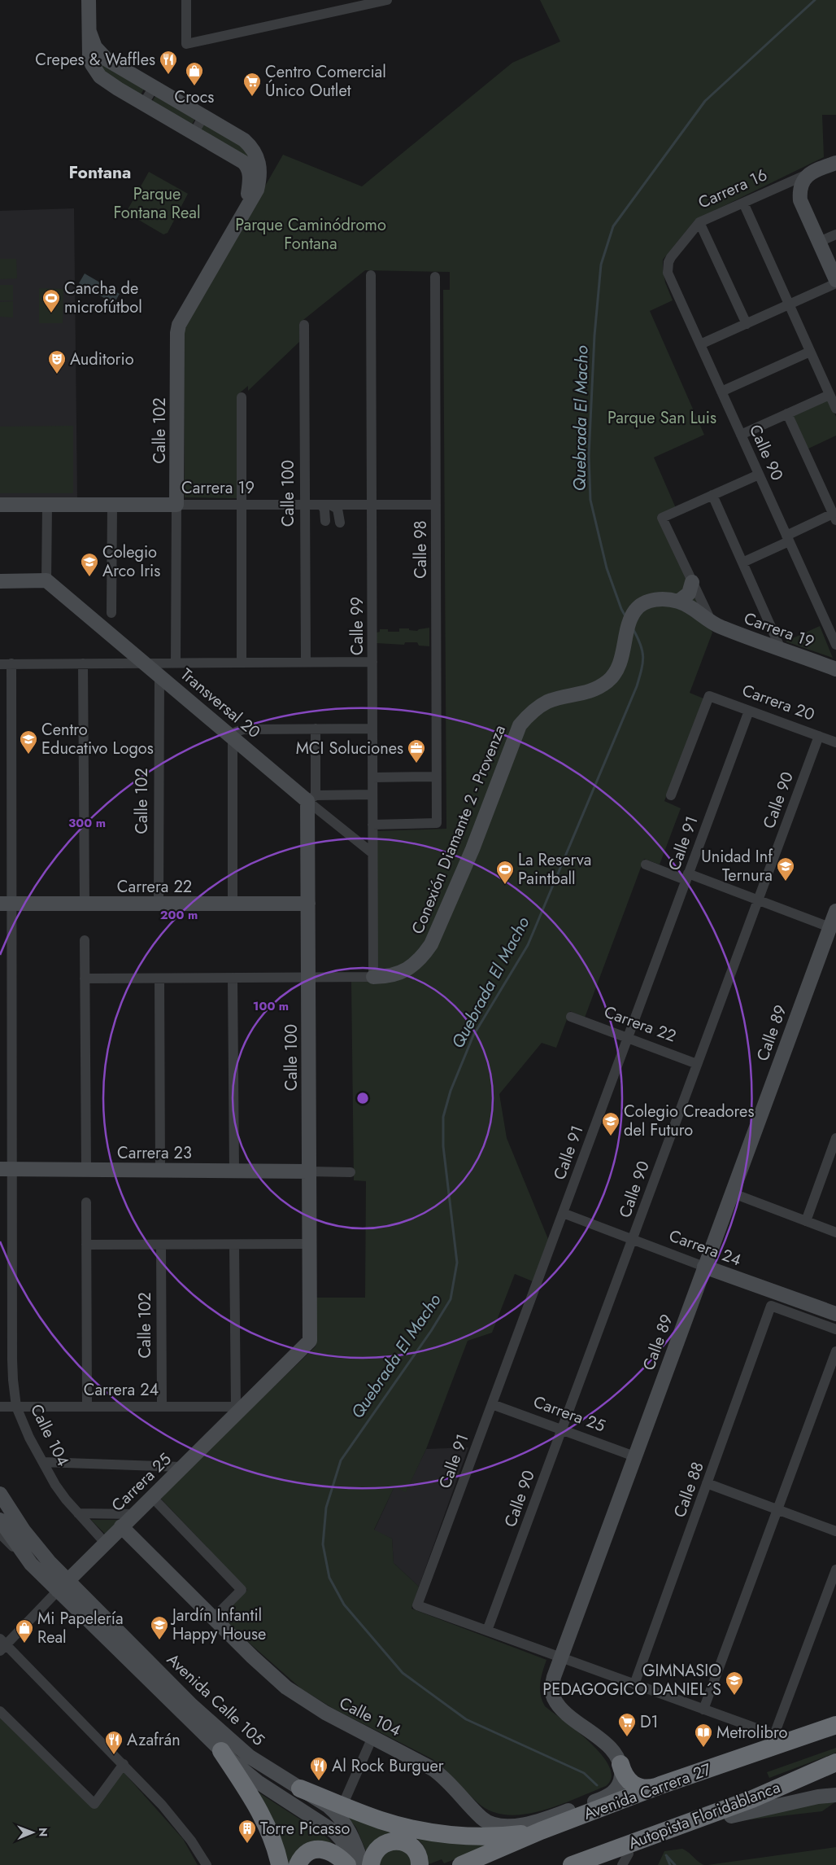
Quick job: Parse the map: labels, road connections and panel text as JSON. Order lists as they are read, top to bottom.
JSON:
{
  "streets": {
    "highway": ["Avenida Carrera 27", "Autopista Floridablanca"],
    "street": [
      "Carrera 16",
      "Calle 102",
      "Calle 90",
      "Carrera 19",
      "Calle 100",
      "Calle 98",
      "Calle 99",
      "Carrera 20",
      "Transversal 20",
      "Conexión Diamante 2 - Provenza",
      "Calle 91",
      "Carrera 22",
      "Calle 89",
      "Carrera 23",
      "Carrera 24",
      "Carrera 25",
      "Calle 104",
      "Calle 88",
      "Avenida Calle 105"
    ]
  },
  "crossings": [
    ["Carrera 16", "Calle 90"],
    ["Calle 102", "Carrera 19"],
    ["Calle 102", "Transversal 20"],
    ["Calle 102", "Carrera 22"],
    ["Calle 102", "Carrera 24"],
    ["Calle 90", "Carrera 20"],
    ["Calle 90", "Calle 91"],
    ["Calle 90", "Carrera 22"],
    ["Calle 90", "Carrera 24"],
    ["Calle 90", "Carrera 25"],
    ["Carrera 19", "Calle 100"],
    ["Carrera 19", "Calle 98"],
    ["Carrera 19", "Calle 99"],
    ["Carrera 19", "Conexión Diamante 2 - Provenza"],
    ["Calle 100", "Transversal 20"],
    ["Calle 100", "Carrera 22"],
    ["Calle 100", "Carrera 23"],
    ["Calle 100", "Carrera 25"],
    ["Calle 98", "Calle 99"],
    ["Calle 99", "Transversal 20"],
    ["Calle 99", "Conexión Diamante 2 - Provenza"],
    ["Carrera 20", "Calle 91"],
    ["Calle 91", "Carrera 22"],
    ["Calle 91", "Carrera 24"],
    ["Calle 91", "Carrera 25"],
    ["Carrera 22", "Calle 104"],
    ["Calle 89", "Carrera 24"],
    ["Calle 89", "Carrera 25"],
    ["Calle 89", "Calle 104"],
    ["Carrera 23", "Calle 104"],
    ["Carrera 24", "Carrera 25"],
    ["Carrera 24", "Calle 104"],
    ["Carrera 25", "Calle 104"],
    ["Carrera 25", "Avenida Calle 105"]
  ],
  "districts": ["Fontana"],
  "water": ["Quebrada El Macho"],
  "parks": ["Parque Fontana Real", "Parque Caminódromo Fontana", "Parque San Luis"],
  "places": {
    "restaurant": ["Crepes & Waffles", "Azafrán", "Al Rock Burguer"],
    "shop": ["Crocs", "Mi Papelería Real"],
    "supermarket": ["Centro Comercial Único Outlet", "D1"],
    "sports": ["Cancha de microfútbol", "La Reserva Paintball"],
    "theatre": ["Auditorio"],
    "school or university": [
      "Colegio Arco Iris",
      "Centro Educativo Logos",
      "Unidad Inf Ternura",
      "Colegio Creadores del Futuro",
      "Jardín Infantil Happy House",
      "GIMNASIO PEDAGOGICO DANIEL´S"
    ],
    "office": ["MCI Soluciones"],
    "library": ["Metrolibro"],
    "building": ["Torre Picasso"]
  },
  "north": "right",
  "rings": ["300 m", "200 m", "100 m"]
}
